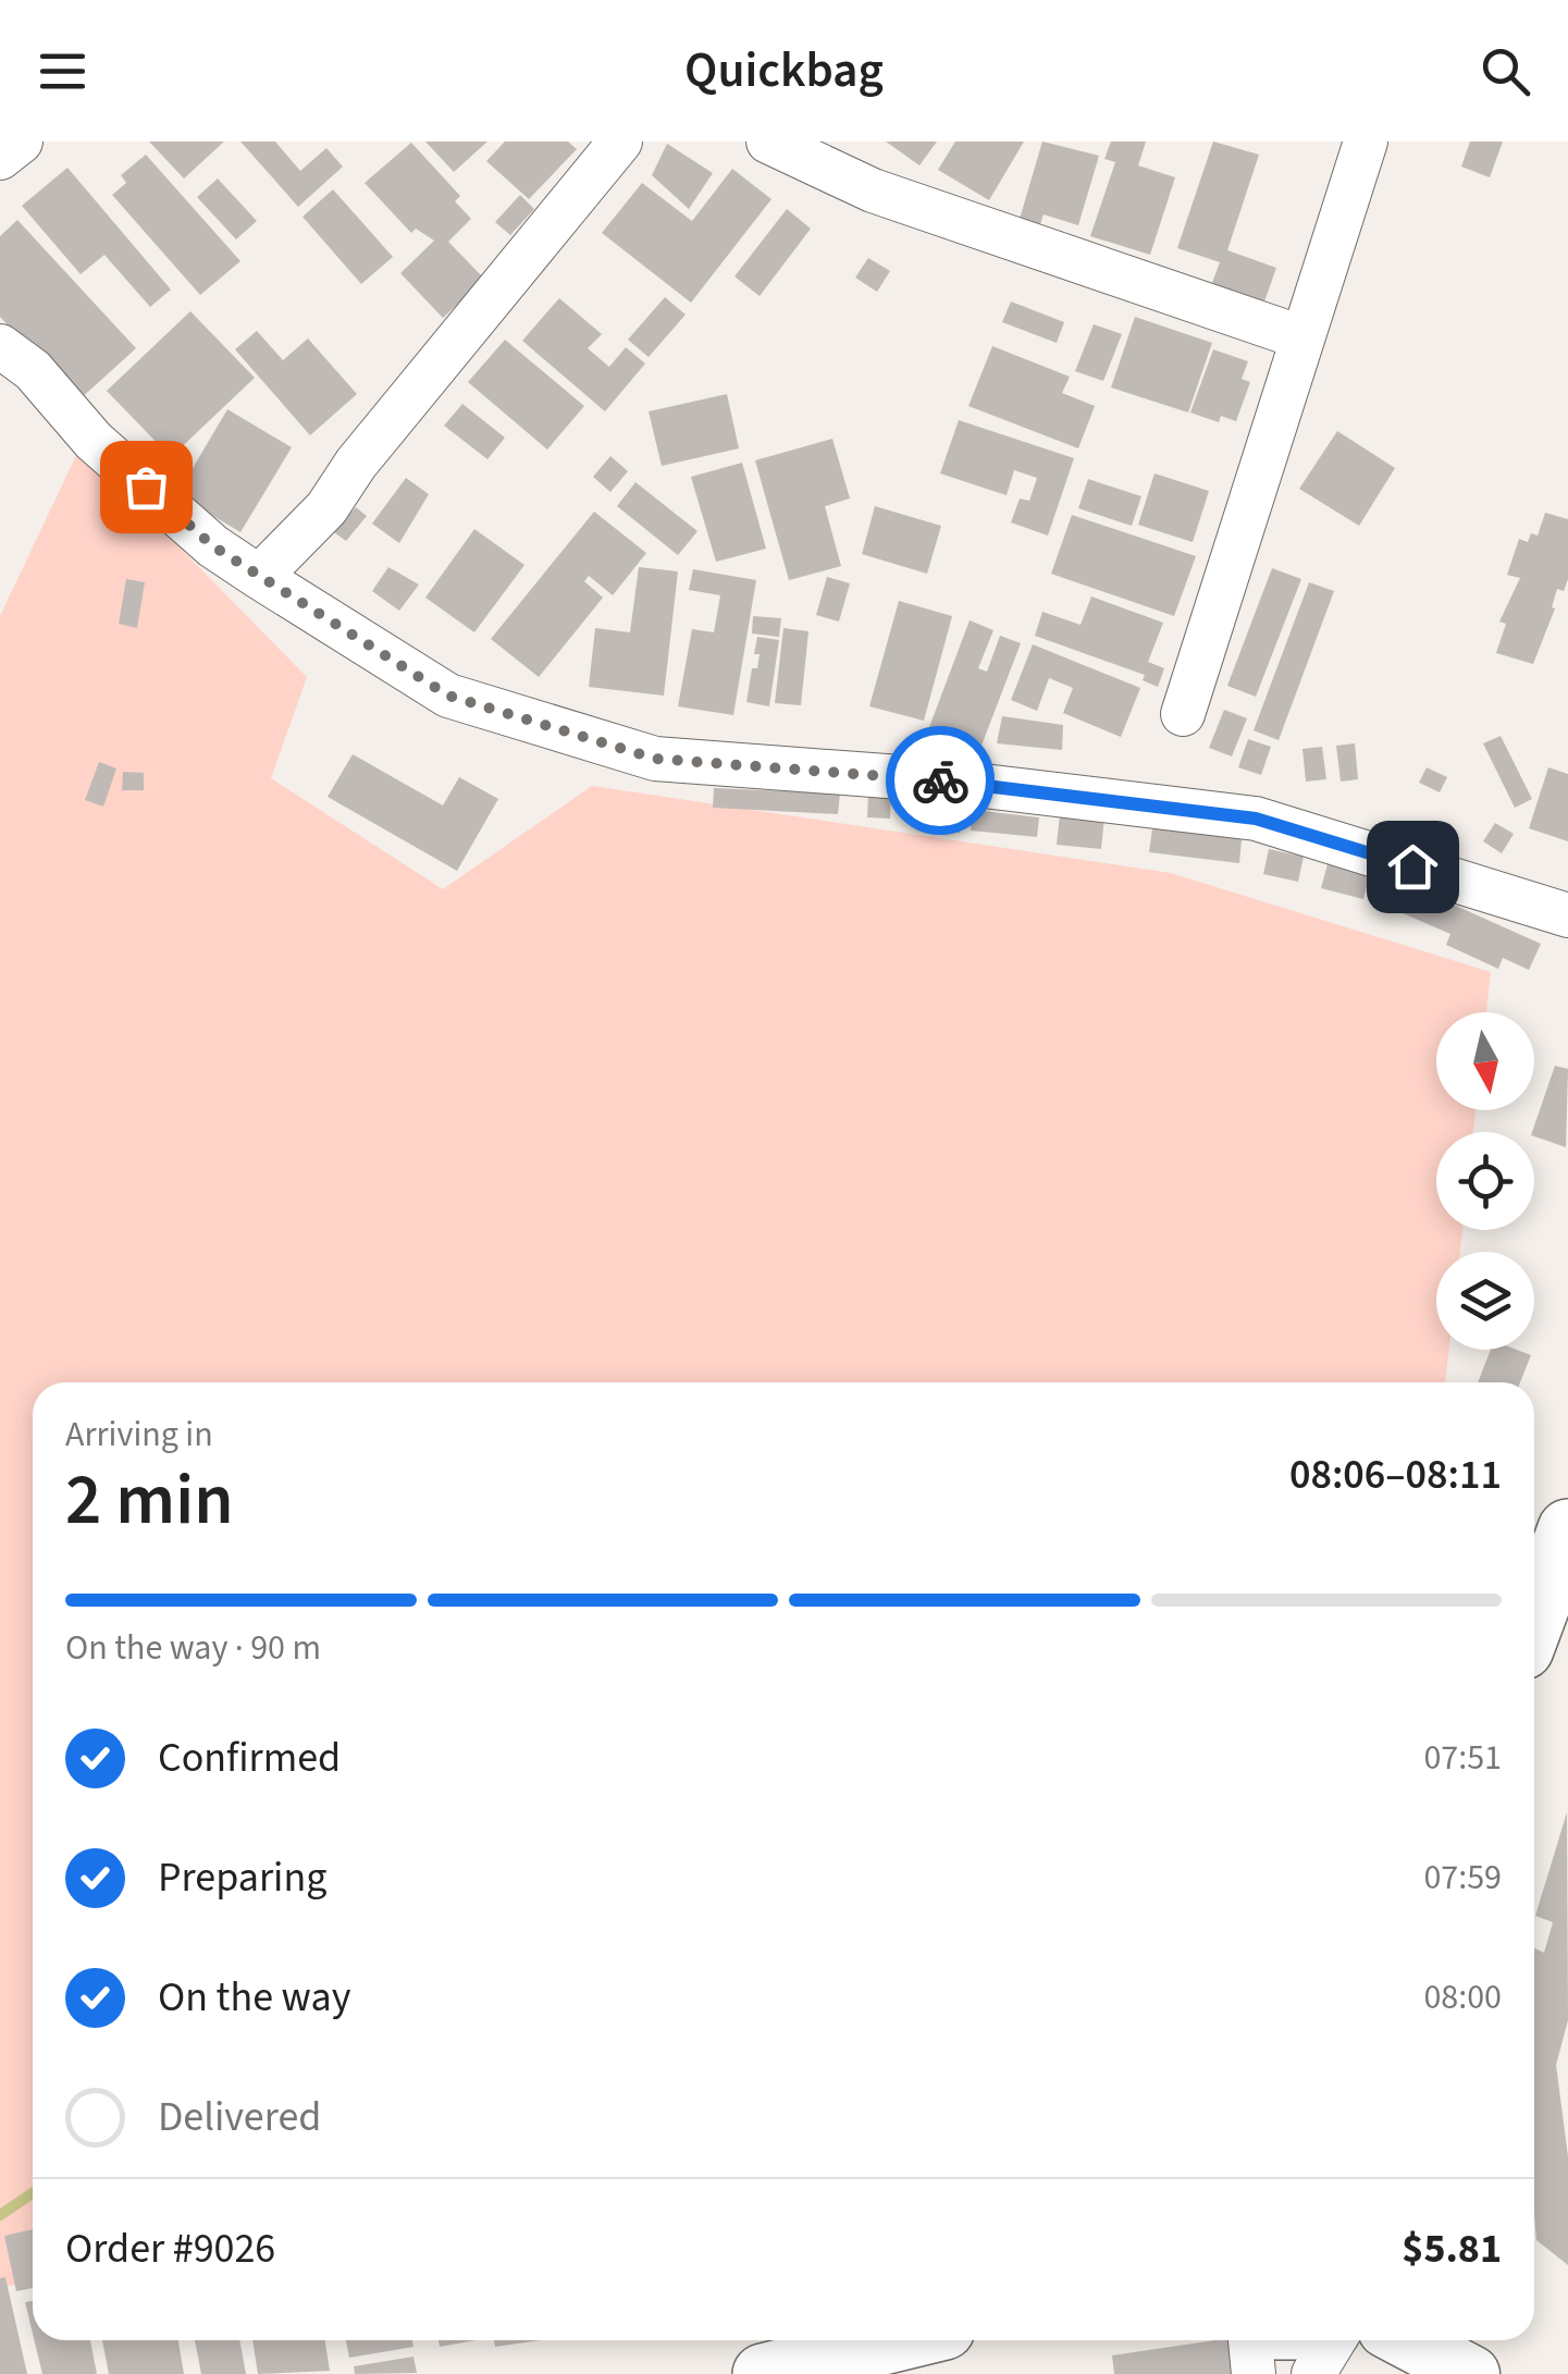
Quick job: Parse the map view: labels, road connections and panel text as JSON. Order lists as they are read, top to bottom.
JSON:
{
  "north": "bottom",
  "page": {
    "header": "Quickbag",
    "heading": ["2 min", "Arriving in", "08:06–08:11"],
    "panel": ["Order #9026", "$5.81"],
    "bar": "On the way · 90 m",
    "list": [
      ["Confirmed", "07:51"],
      ["Preparing", "07:59"],
      ["On the way", "08:00"],
      "Delivered"
    ]
  }
}
